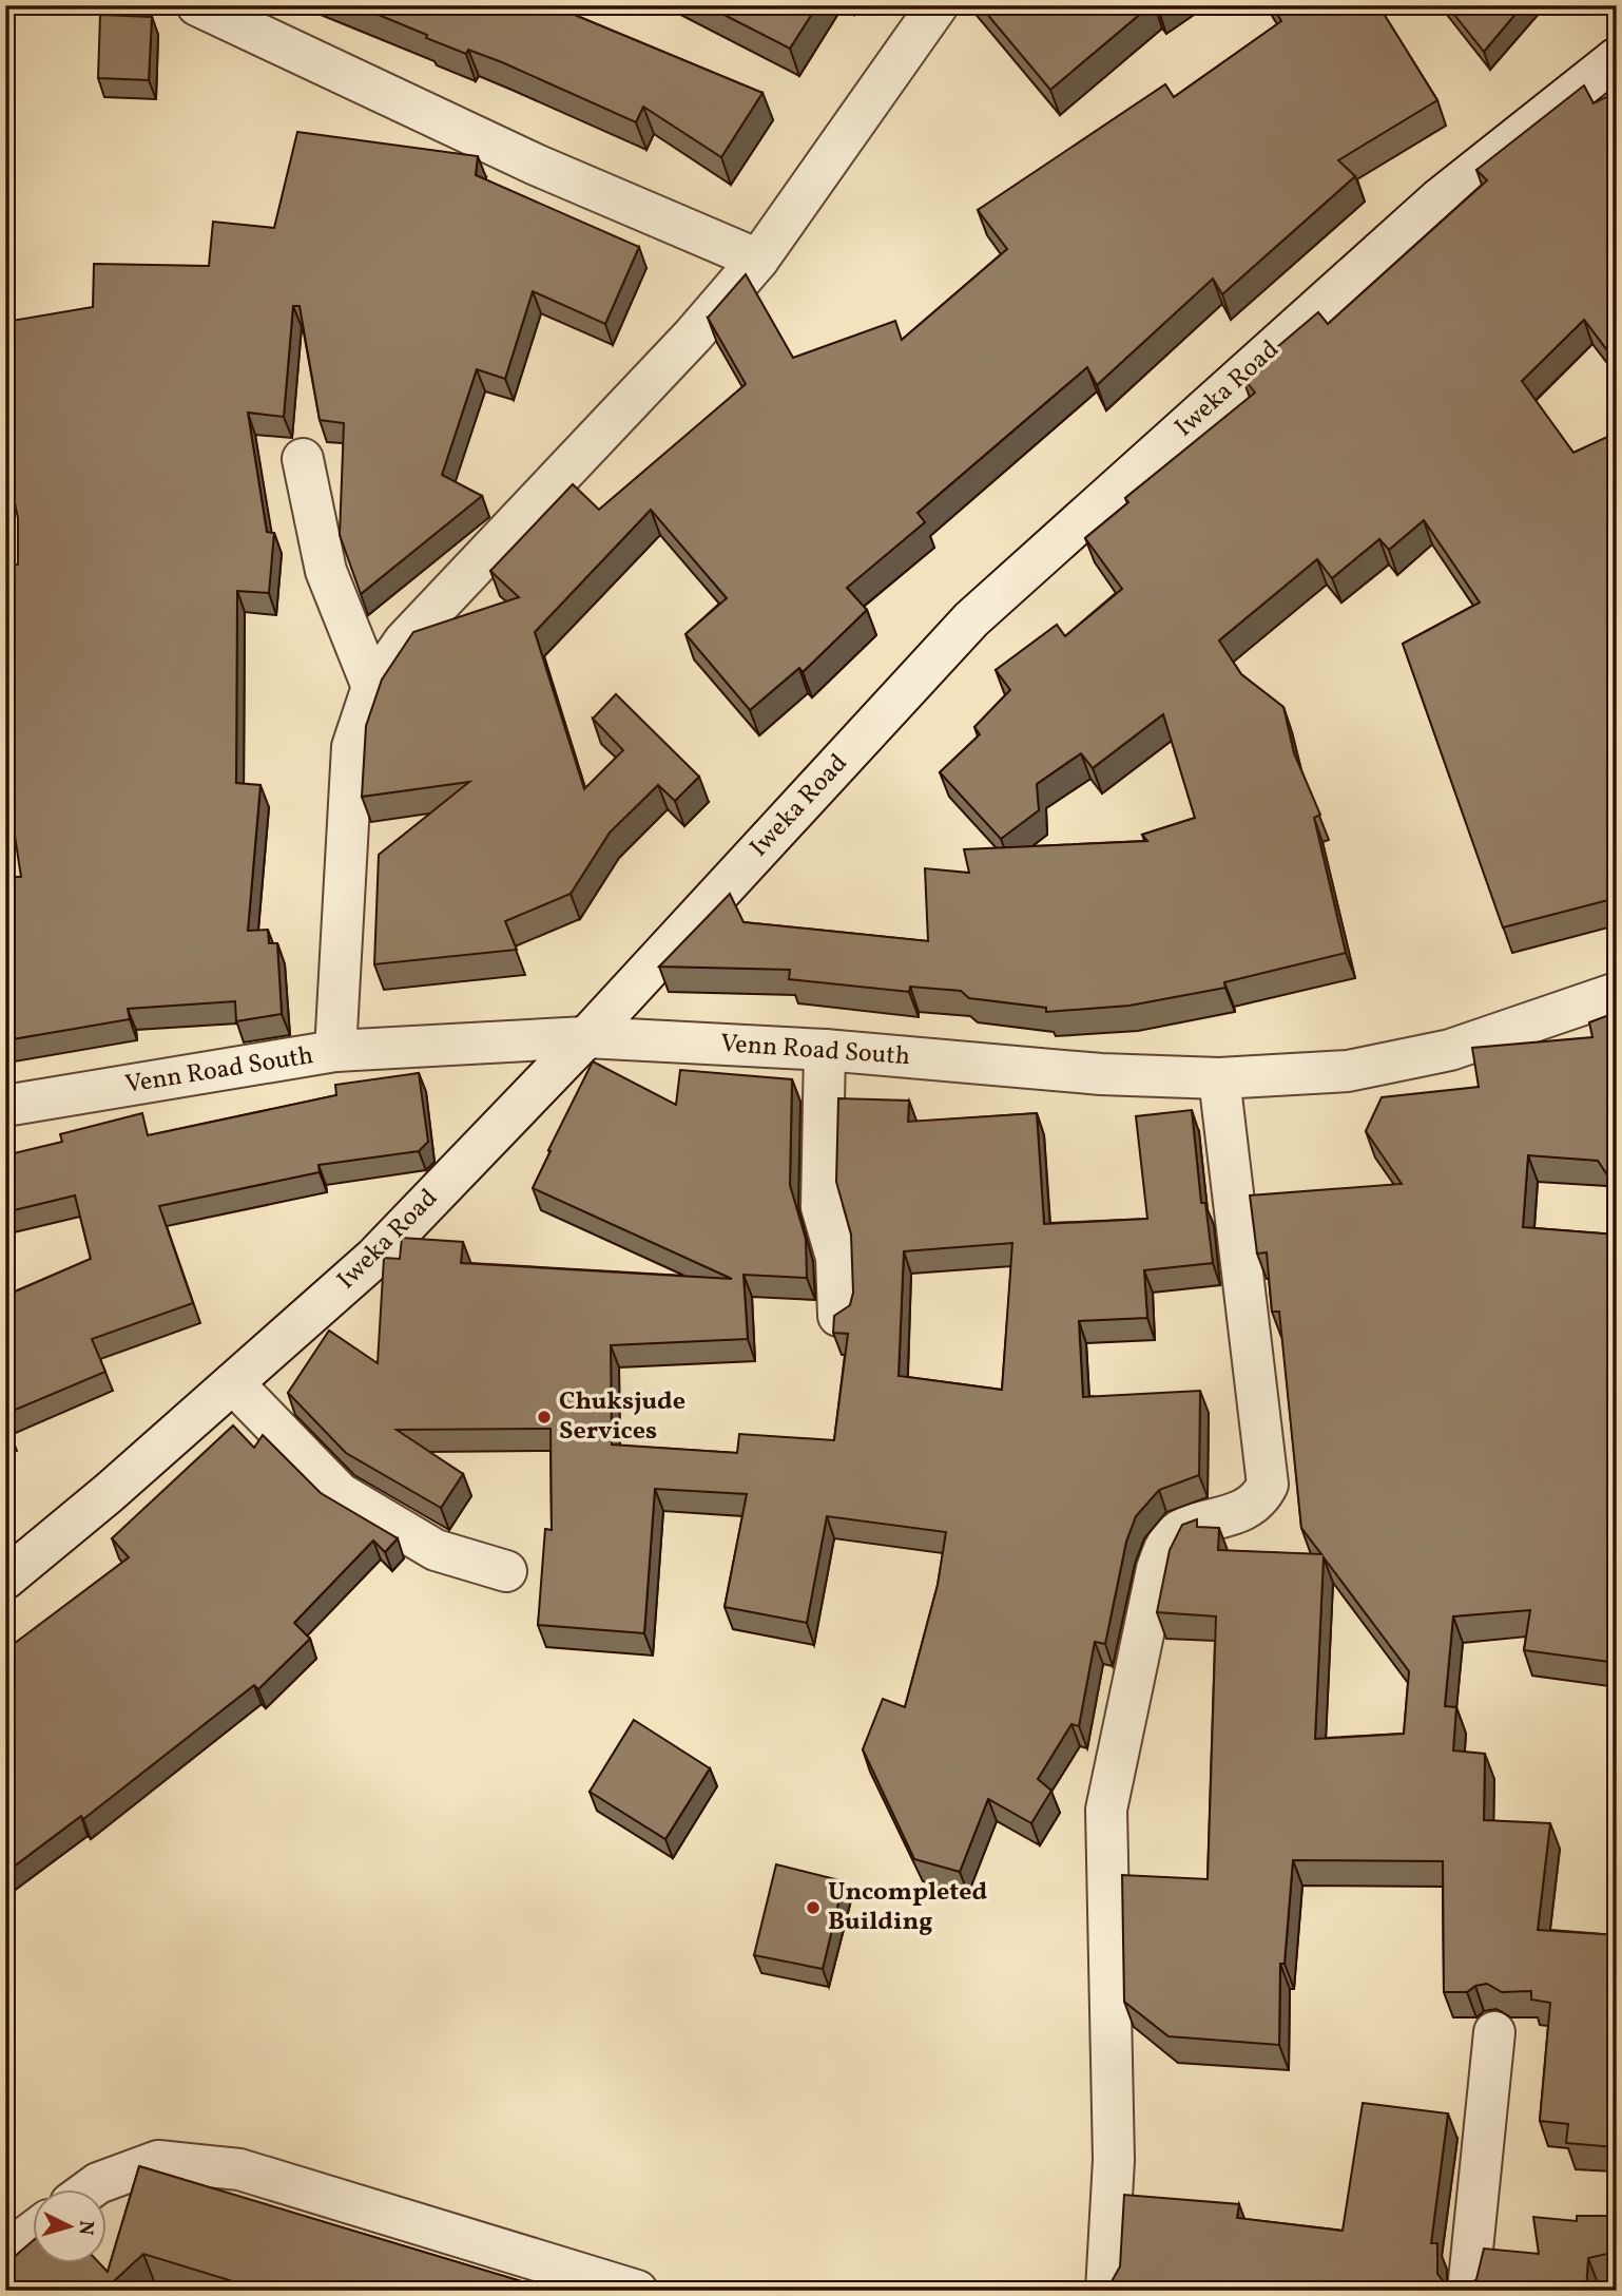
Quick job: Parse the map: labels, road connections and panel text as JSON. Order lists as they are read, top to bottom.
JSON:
{
  "streets": {
    "street": ["Iweka Road", "Venn Road South"]
  },
  "crossings": [
    ["Iweka Road", "Venn Road South"]
  ],
  "places": ["Chuksjude Services", "Uncompleted Building"],
  "north": "right"
}
